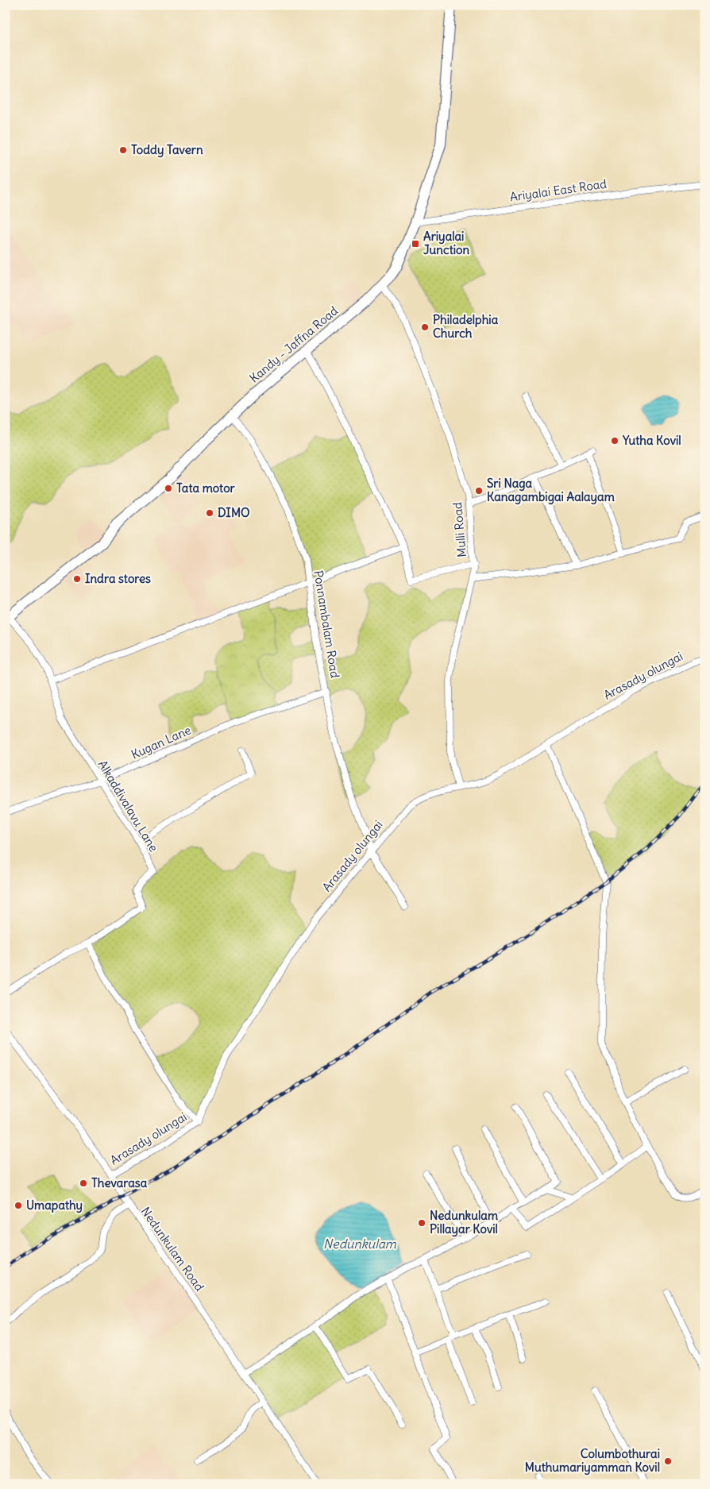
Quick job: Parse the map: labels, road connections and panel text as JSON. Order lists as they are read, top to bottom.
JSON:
{
  "streets": {
    "highway": ["Kandy - Jaffna Road"],
    "street": [
      "Ariyalai East Road",
      "Mulli Road",
      "Ponnambalam Road",
      "Arasady olungai",
      "Kugan Lane",
      "Alkaddivalavu Lane",
      "Nedunkulam Road"
    ]
  },
  "crossings": [
    ["Ariyalai East Road", "Kandy - Jaffna Road"],
    ["Kandy - Jaffna Road", "Mulli Road"],
    ["Kandy - Jaffna Road", "Ponnambalam Road"],
    ["Kandy - Jaffna Road", "Alkaddivalavu Lane"],
    ["Mulli Road", "Arasady olungai"],
    ["Ponnambalam Road", "Arasady olungai"],
    ["Ponnambalam Road", "Kugan Lane"],
    ["Arasady olungai", "Nedunkulam Road"],
    ["Kugan Lane", "Alkaddivalavu Lane"]
  ],
  "water": ["Nedunkulam"],
  "places": {
    "other": [
      "Toddy Tavern",
      "Philadelphia Church",
      "Yutha Kovil",
      "Tata motor",
      "Sri Naga Kanagambigai Aalayam",
      "DIMO",
      "Indra stores",
      "Thevarasa",
      "Umapathy",
      "Nedunkulam Pillayar Kovil",
      "Columbothurai Muthumariyamman Kovil"
    ],
    "transit": ["Ariyalai Junction"]
  }
}
